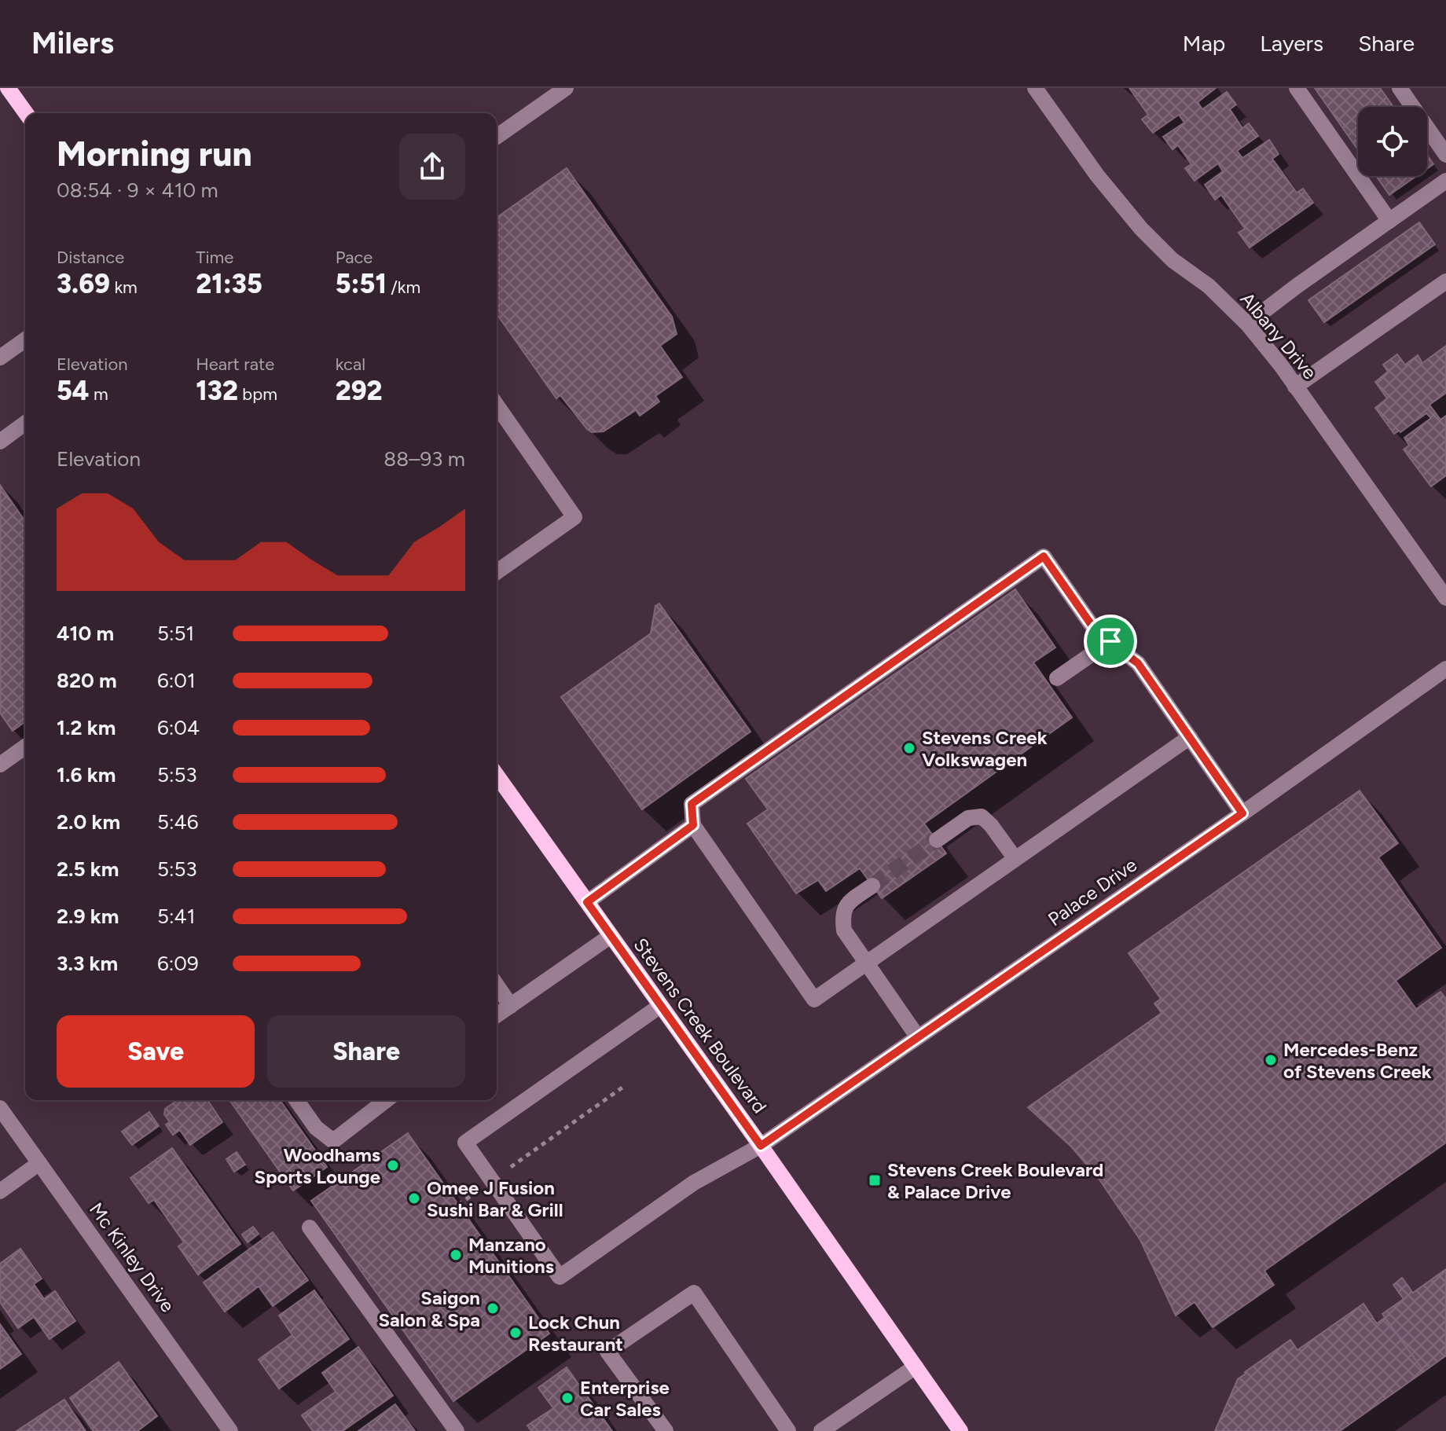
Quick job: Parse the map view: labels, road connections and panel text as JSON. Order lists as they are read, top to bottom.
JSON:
{
  "streets": {
    "main road": ["Stevens Creek Boulevard"],
    "street": ["Albany Drive", "Palace Drive", "Mc Kinley Drive"]
  },
  "crossings": [
    ["Palace Drive", "Stevens Creek Boulevard"]
  ],
  "places": {
    "other": [
      "Stevens Creek Volkswagen",
      "Mercedes-Benz of Stevens Creek",
      "Woodhams Sports Lounge",
      "Omee J Fusion Sushi Bar & Grill",
      "Manzano Munitions",
      "Saigon Salon & Spa",
      "Lock Chun Restaurant",
      "Enterprise Car Sales"
    ],
    "transit": ["Stevens Creek Boulevard & Palace Drive"]
  },
  "page": {
    "header": "Milers",
    "nav": ["Map", "Layers", "Share"],
    "heading": ["Morning run", "08:54 · 9 × 410 m"],
    "stats": [
      ["Distance", "3.69 km"],
      ["Time", "21:35"],
      ["Pace", "5:51 /km"],
      ["Elevation", "54 m"],
      ["Heart rate", "132 bpm"],
      ["kcal", "292"]
    ],
    "chart": ["Elevation", "88–93 m"],
    "list": [
      {
        "name": "410 m",
        "note": "5:51"
      },
      {
        "name": "820 m",
        "note": "6:01"
      },
      {
        "name": "1.2 km",
        "note": "6:04"
      },
      {
        "name": "1.6 km",
        "note": "5:53"
      },
      {
        "name": "2.0 km",
        "note": "5:46"
      },
      {
        "name": "2.5 km",
        "note": "5:53"
      },
      {
        "name": "2.9 km",
        "note": "5:41"
      },
      {
        "name": "3.3 km",
        "note": "6:09"
      }
    ],
    "buttons": ["Save", "Share"]
  }
}
